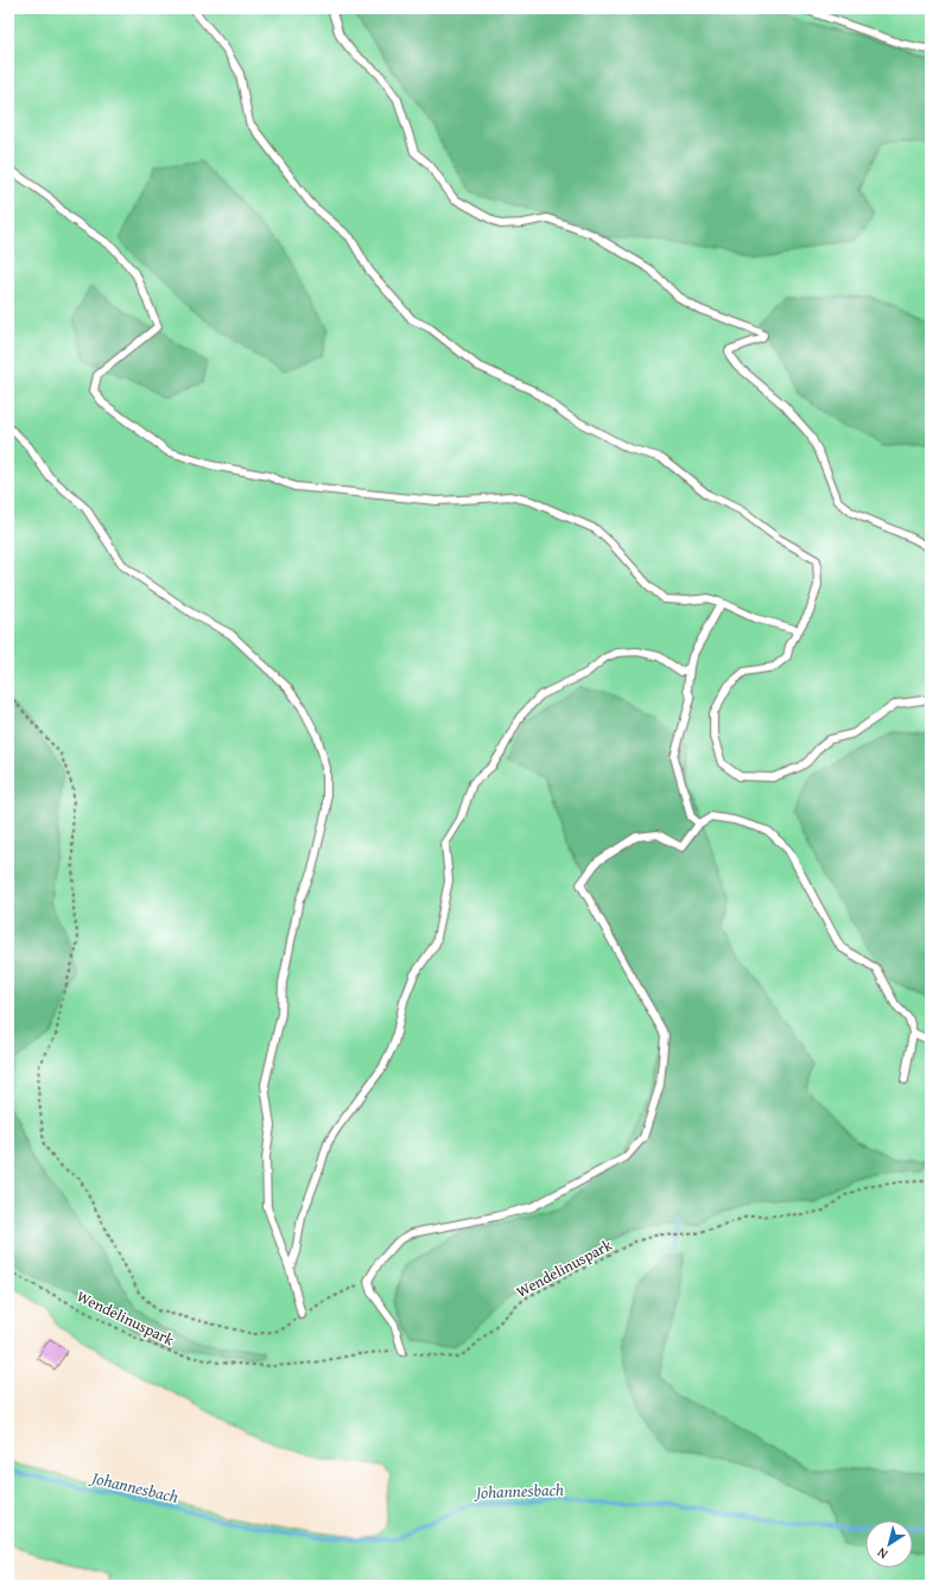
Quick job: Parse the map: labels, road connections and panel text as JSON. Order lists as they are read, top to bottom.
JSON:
{
  "streets": {
    "path": ["Wendelinuspark"]
  },
  "water": ["Johannesbach"],
  "north": "bottom left"
}
